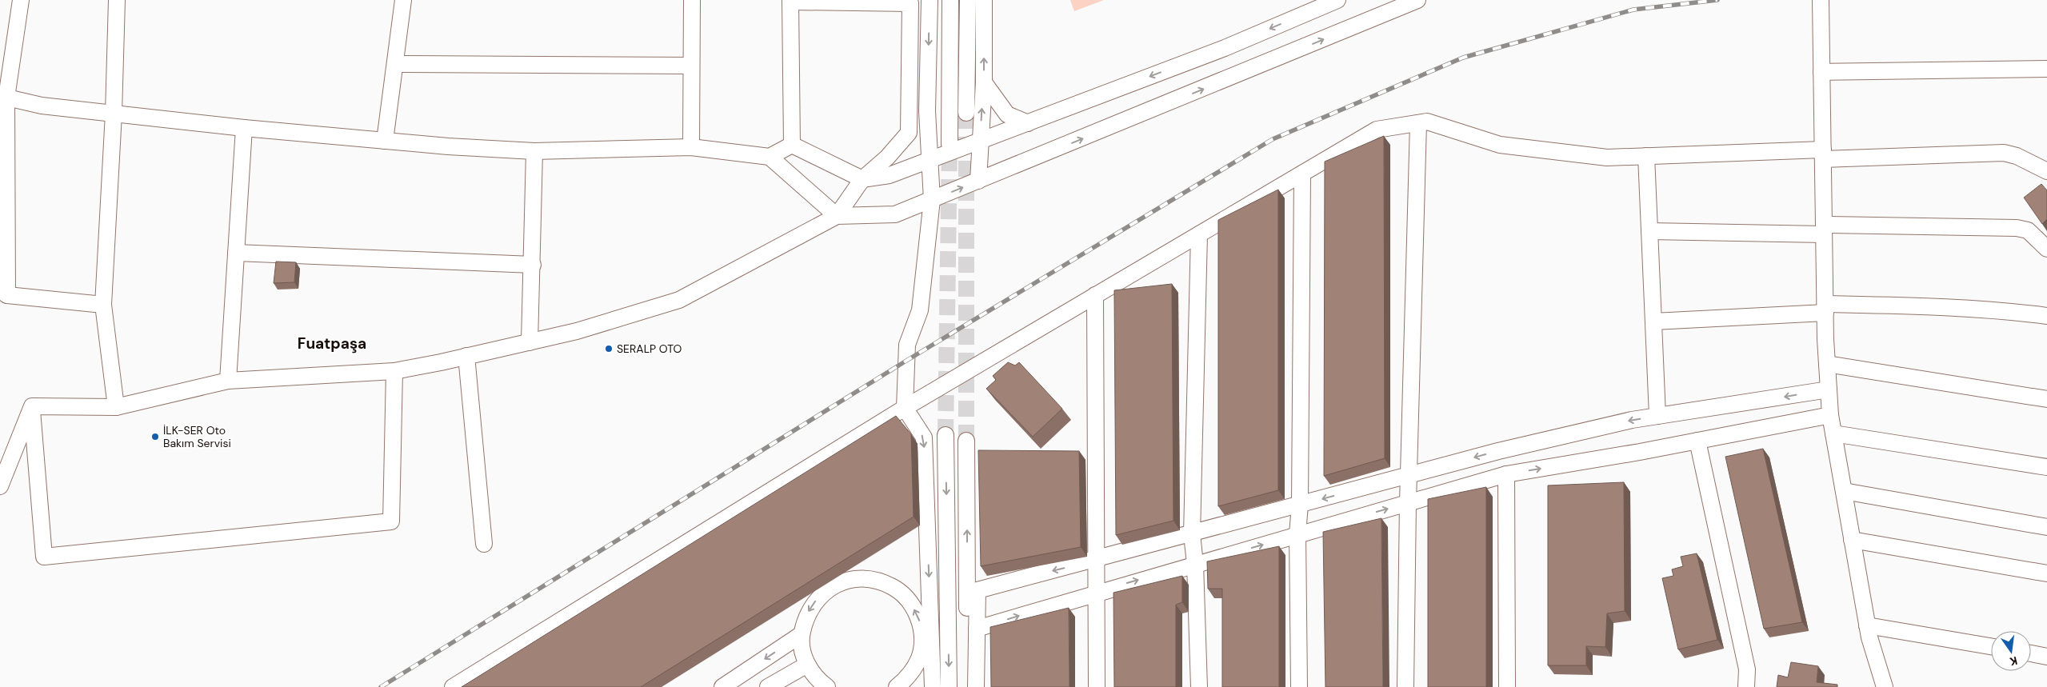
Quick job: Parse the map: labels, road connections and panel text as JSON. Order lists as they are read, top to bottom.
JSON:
{
  "districts": ["Fuatpaşa"],
  "places": ["SERALP OTO", "İLK-SER Oto Bakım Servisi"],
  "north": "bottom"
}
